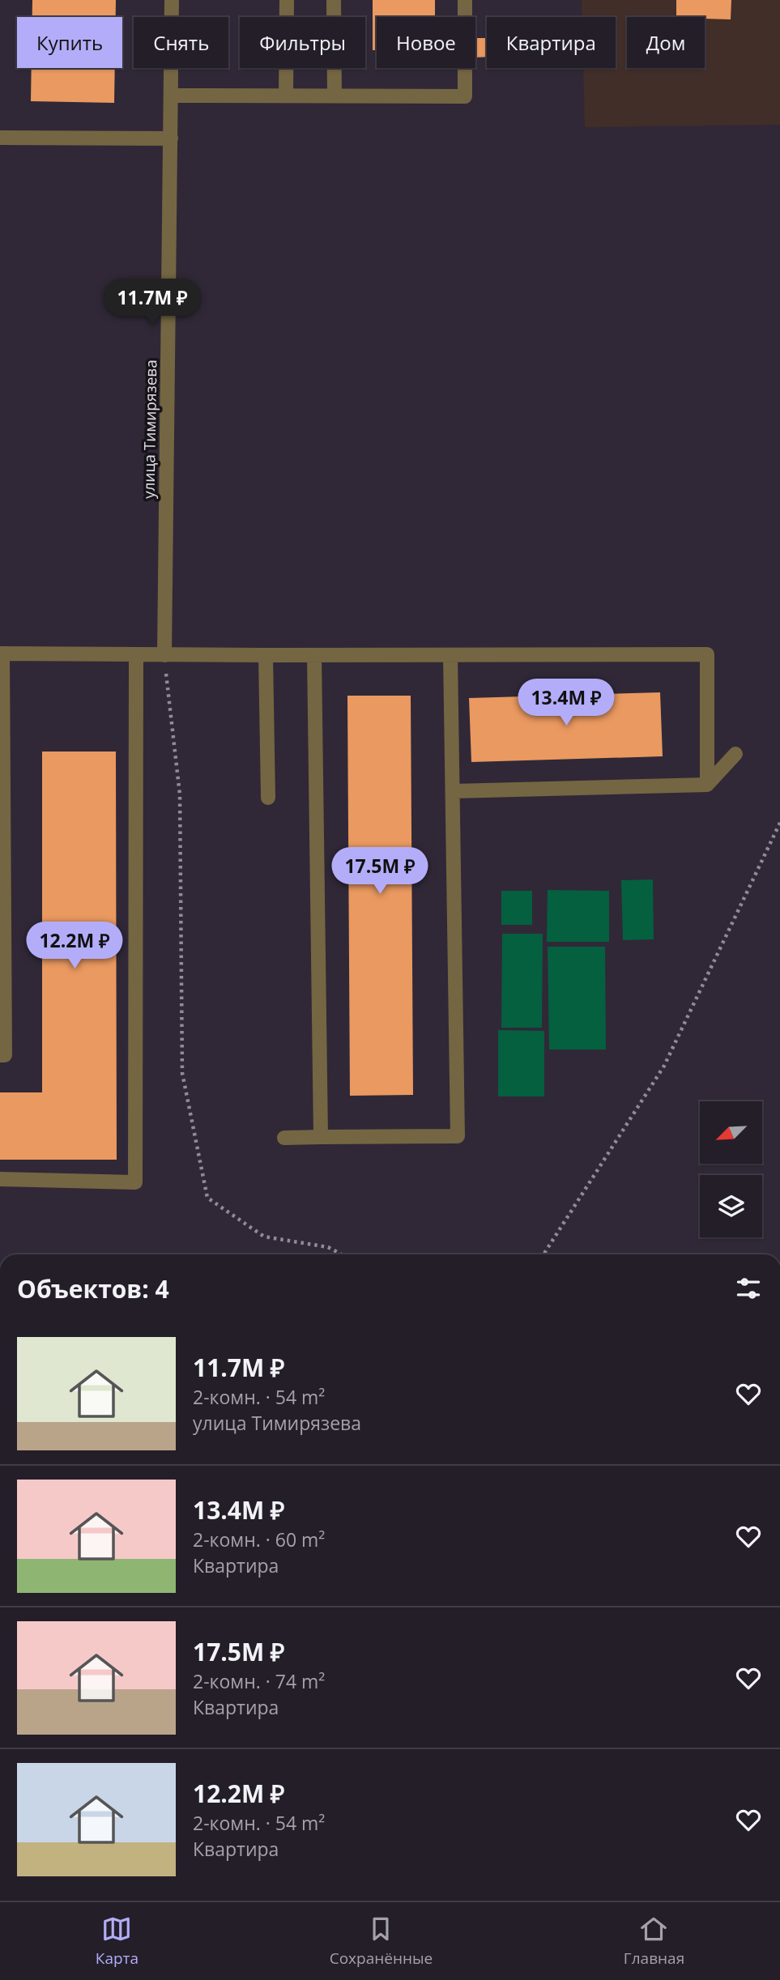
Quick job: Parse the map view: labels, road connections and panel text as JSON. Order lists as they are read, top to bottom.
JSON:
{
  "streets": {
    "street": ["улица Тимирязева"]
  },
  "north": "bottom left",
  "page": {
    "chip": [
      "Купить",
      "Снять",
      "Фильтры",
      "Новое",
      "Квартира",
      "Дом"
    ],
    "price": [
      "11.7M ₽",
      "13.4M ₽",
      "17.5M ₽",
      "12.2M ₽"
    ],
    "heading": "Объектов: 4",
    "list": [
      {
        "name": "11.7M ₽",
        "note": "2-комн. · 54 m² · улица Тимирязева"
      },
      {
        "name": "13.4M ₽",
        "note": "2-комн. · 60 m² · Квартира"
      },
      {
        "name": "17.5M ₽",
        "note": "2-комн. · 74 m² · Квартира"
      },
      {
        "name": "12.2M ₽",
        "note": "2-комн. · 54 m² · Квартира"
      }
    ],
    "tabs": ["Карта", "Сохранённые", "Главная"]
  }
}
